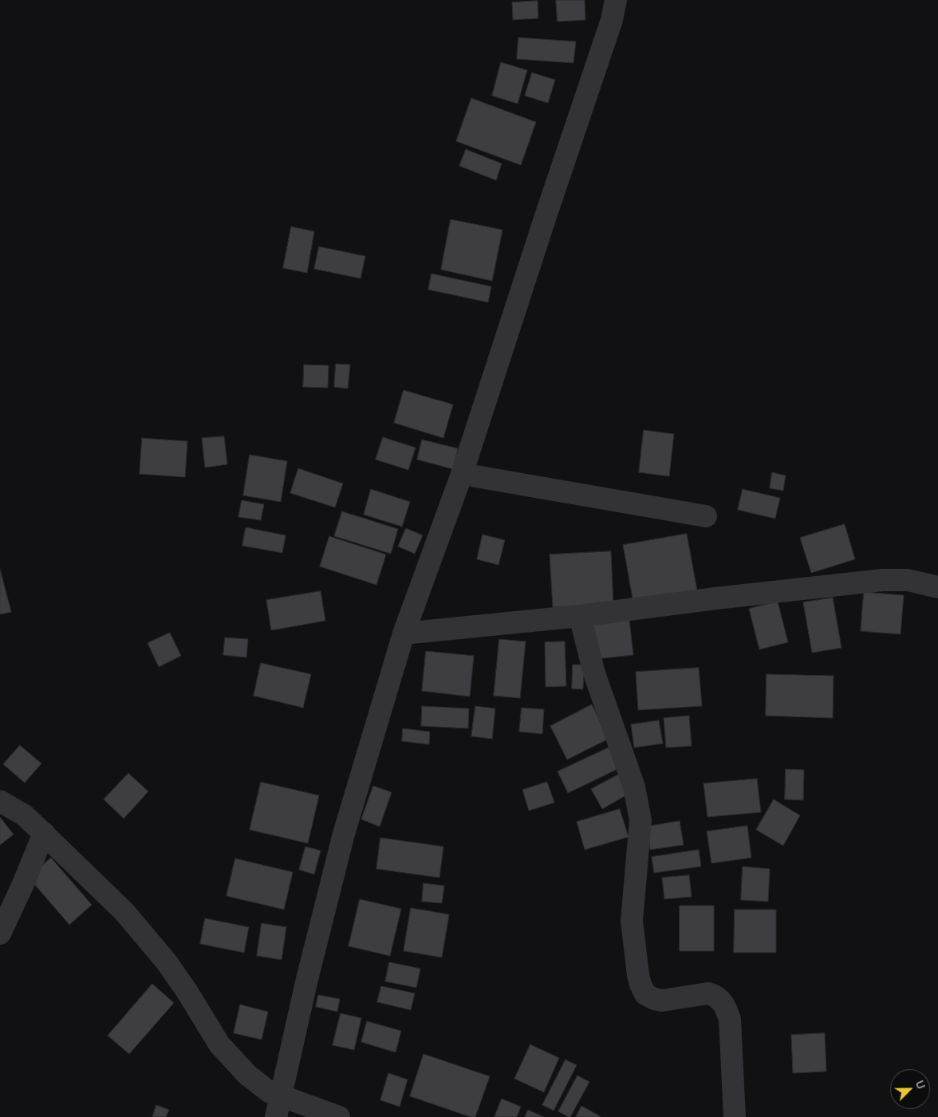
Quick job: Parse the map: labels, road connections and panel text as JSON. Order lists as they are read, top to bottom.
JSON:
{
  "north": "top right"
}
